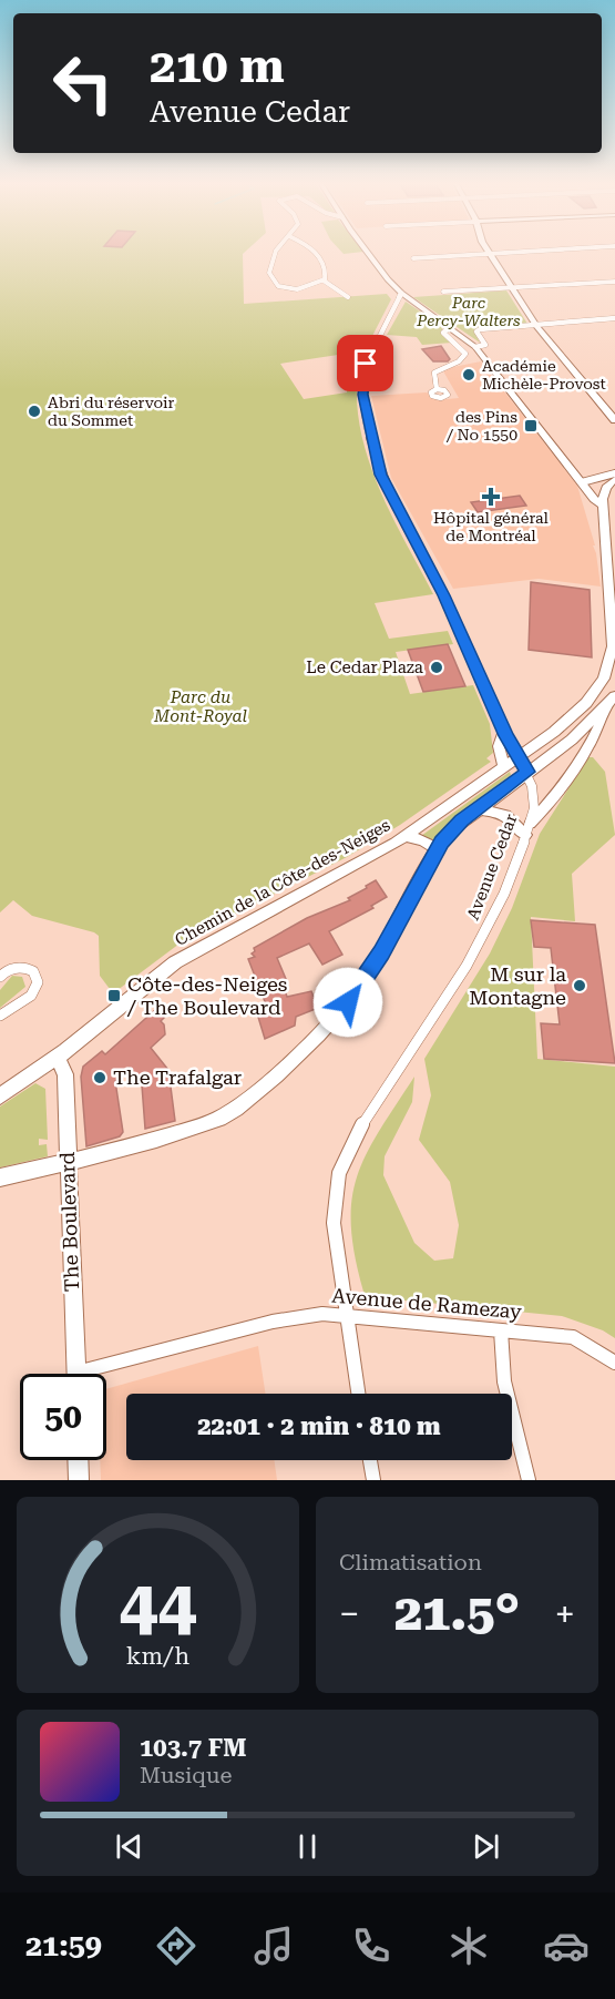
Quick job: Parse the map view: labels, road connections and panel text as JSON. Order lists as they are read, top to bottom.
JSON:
{
  "streets": {
    "main road": ["Chemin de la Côte-des-Neiges", "The Boulevard"],
    "street": ["Avenue Cedar", "Avenue de Ramezay"]
  },
  "crossings": [
    ["Avenue Cedar", "Chemin de la Côte-des-Neiges"],
    ["Avenue Cedar", "Avenue de Ramezay"],
    ["Chemin de la Côte-des-Neiges", "The Boulevard"]
  ],
  "parks": ["Parc Percy-Walters", "Parc du Mont-Royal"],
  "places": {
    "other": [
      "Académie Michèle-Provost",
      "Abri du réservoir du Sommet",
      "Le Cedar Plaza",
      "M sur la Montagne",
      "The Trafalgar"
    ],
    "transit": ["des Pins / No 1550", "Côte-des-Neiges / The Boulevard"],
    "health": ["Hôpital général de Montréal"]
  },
  "page": {
    "turn": ["210 m", "Avenue Cedar"],
    "limit": "50",
    "trip": "22:01 · 2 min · 810 m",
    "tile": "Climatisation",
    "heat": ["−", "21.5°", "+"],
    "song": ["103.7 FM", "Musique"],
    "tabs": "21:59",
    "gauge": ["44", "km/h"]
  }
}
